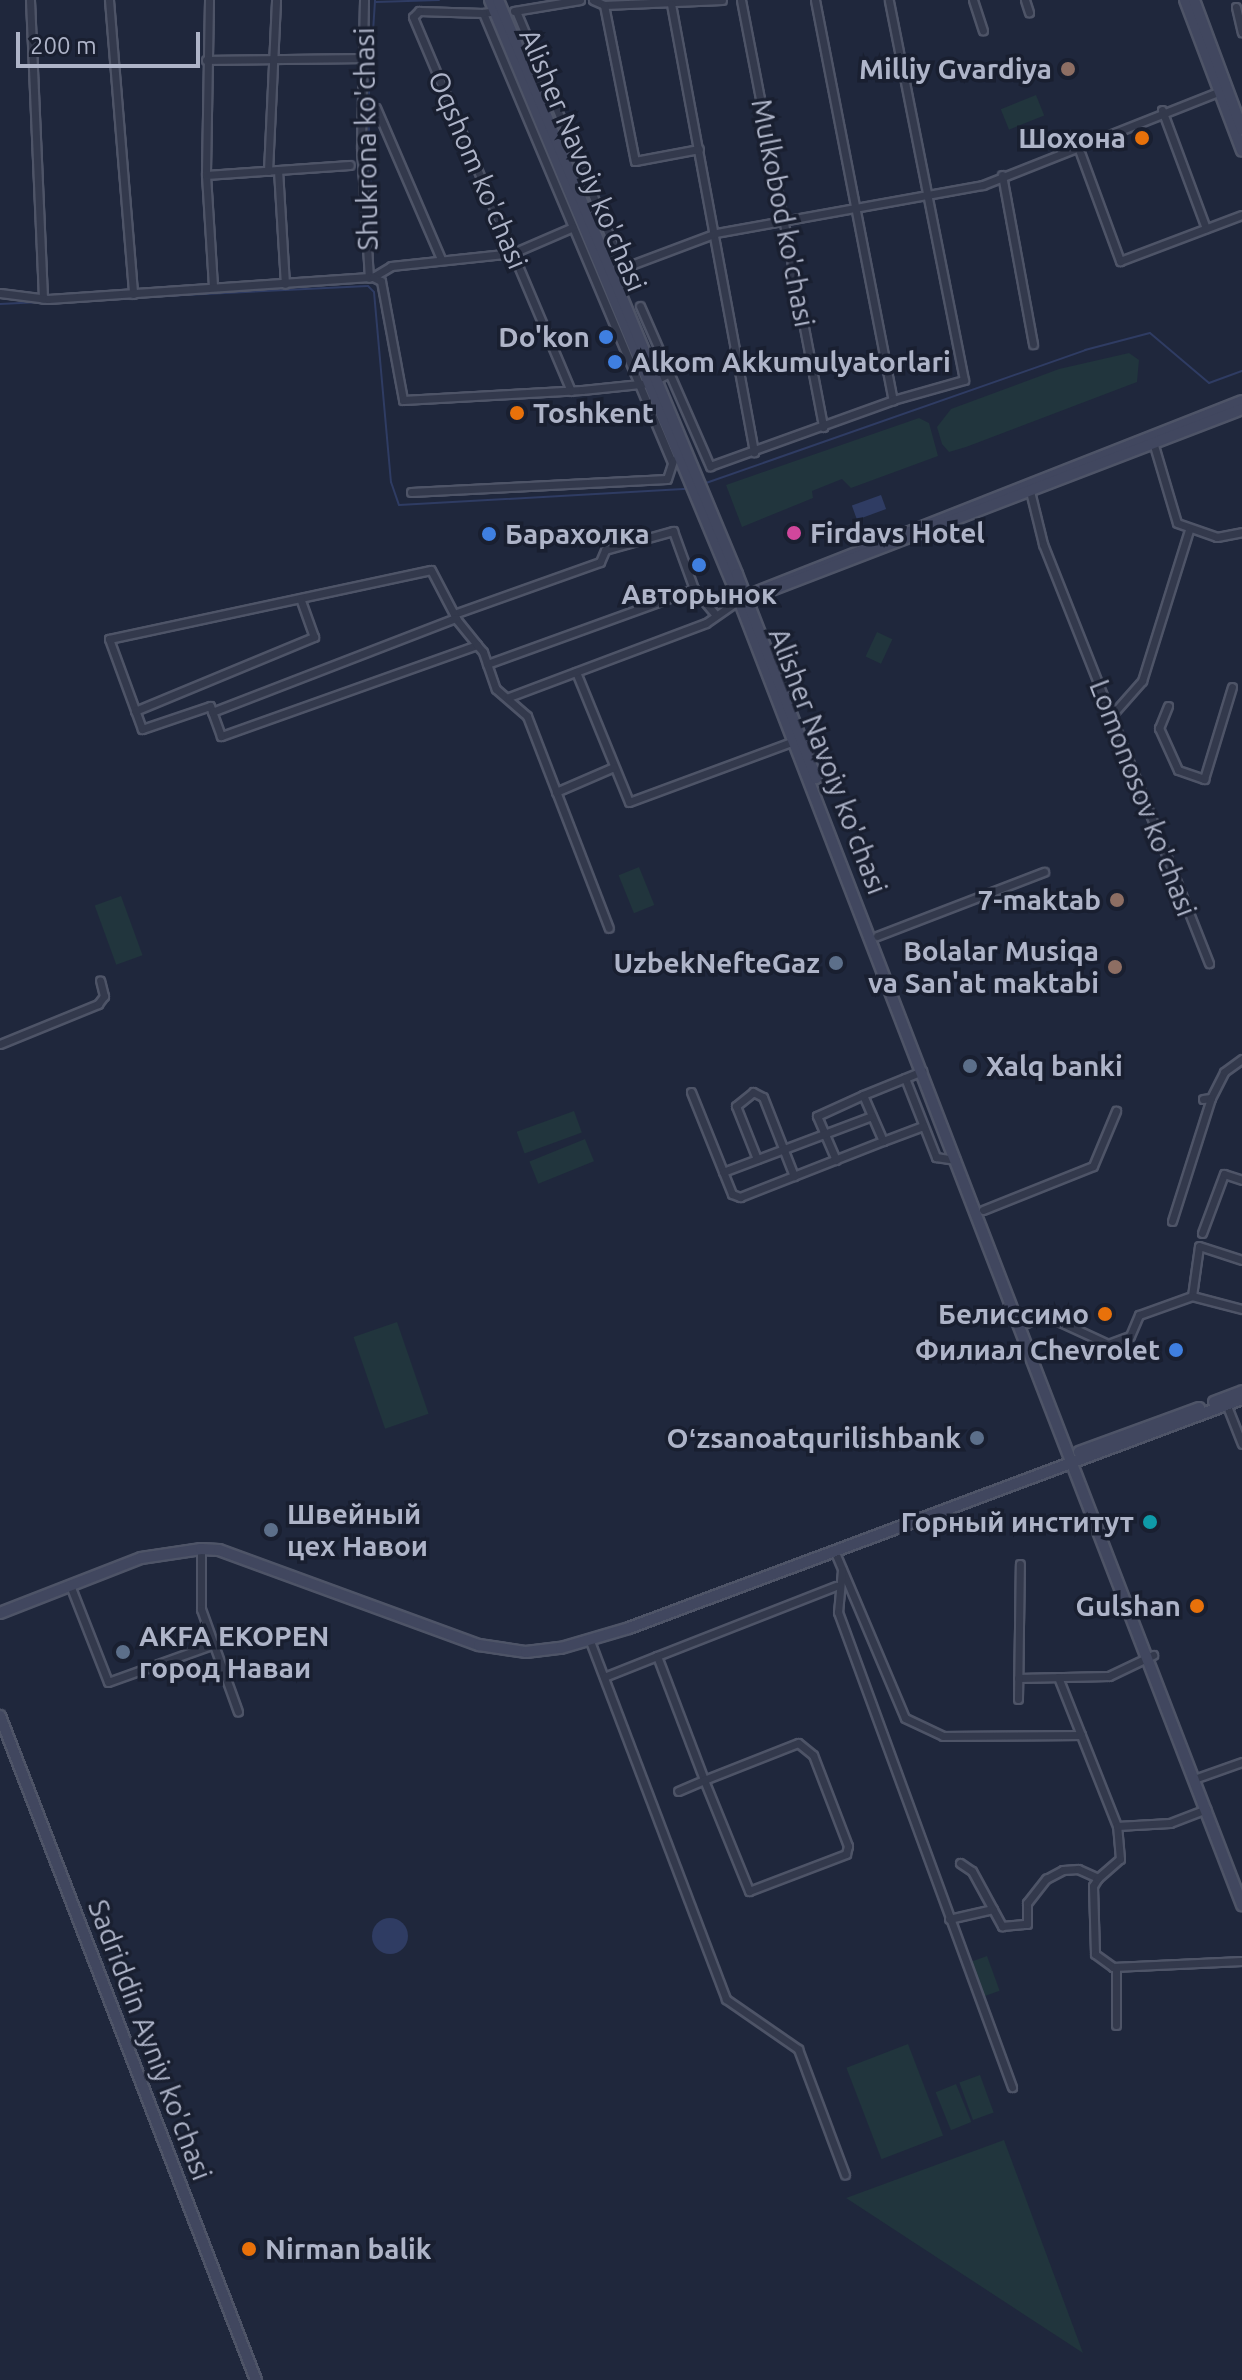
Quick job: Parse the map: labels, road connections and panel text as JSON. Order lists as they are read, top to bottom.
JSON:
{
  "streets": {
    "main road": ["Alisher Navoiy ko'chasi", "Sadriddin Ayniy ko'chasi"],
    "street": [
      "Shukrona ko'chasi",
      "Oqshom ko'chasi",
      "Mulkobod ko'chasi",
      "Lomonosov ko'chasi"
    ]
  },
  "crossings": [
    ["Shukrona ko'chasi", "Oqshom ko'chasi"],
    ["Alisher Navoiy ko'chasi", "Oqshom ko'chasi"]
  ],
  "places": [
    "Milliy Gvardiya",
    "Шохона",
    "Do'kon",
    "Alkom Akkumulyatorlari",
    "Toshkent",
    "Firdavs Hotel",
    "Барахолка",
    "Авторынок",
    "7-maktab",
    "UzbekNefteGaz",
    "Bolalar Musiqa va San'at maktabi",
    "Xalq banki",
    "Белиссимо",
    "Филиал Chevrolet",
    "Oʻzsanoatqurilishbank",
    "Горный институт",
    "Швейный цех Навои",
    "Gulshan",
    "AKFA EKOPEN город Наваи",
    "Nirman balik"
  ],
  "scale_bar": "200 m"
}
